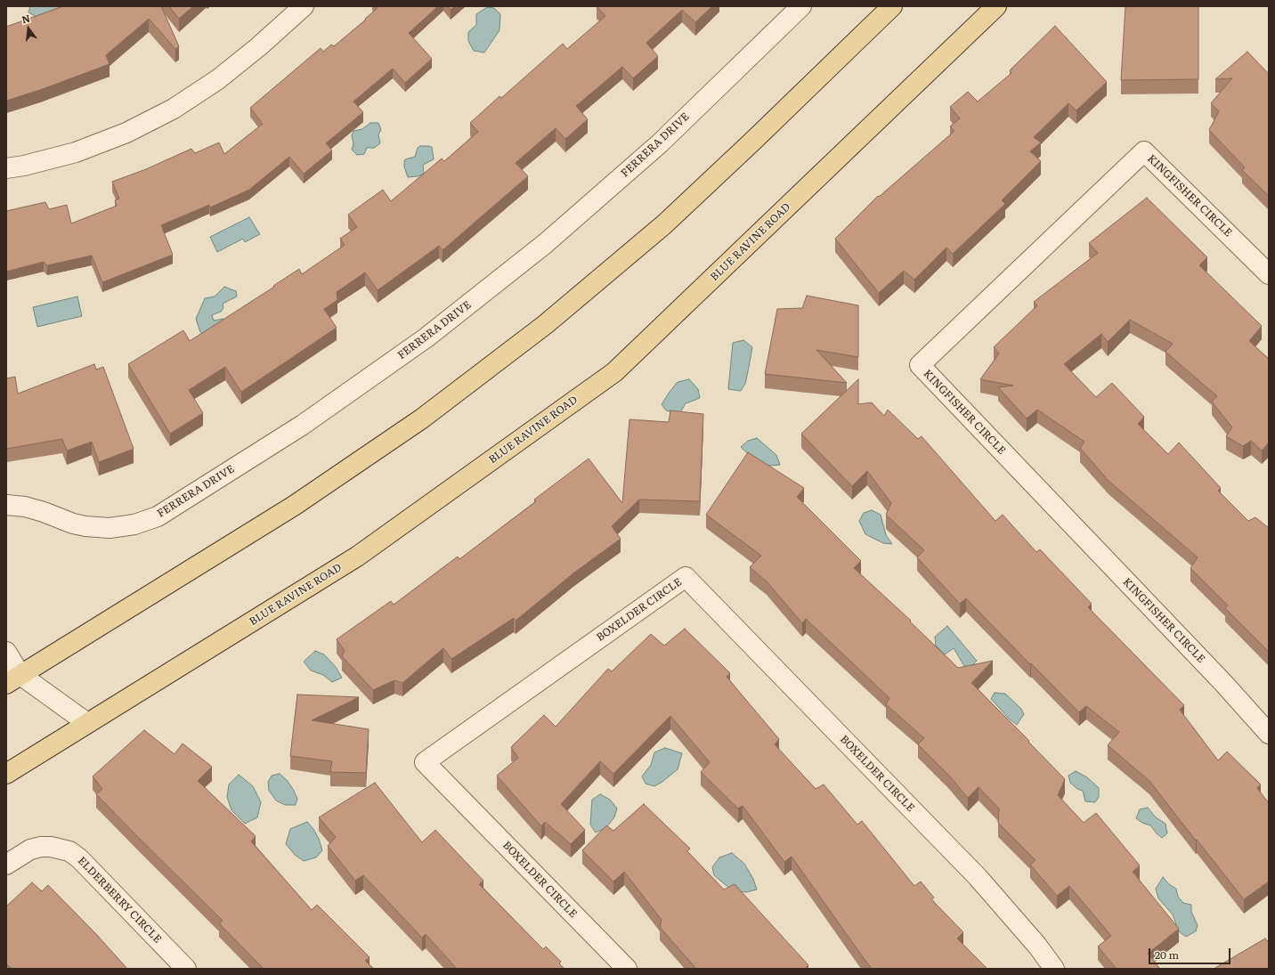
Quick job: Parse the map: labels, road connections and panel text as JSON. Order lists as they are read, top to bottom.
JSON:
{
  "streets": {
    "main road": ["BLUE RAVINE ROAD"],
    "street": [
      "FERRERA DRIVE",
      "KINGFISHER CIRCLE",
      "BOXELDER CIRCLE",
      "ELDERBERRY CIRCLE"
    ]
  },
  "scale_bar": "20 m",
  "north": "top"
}
